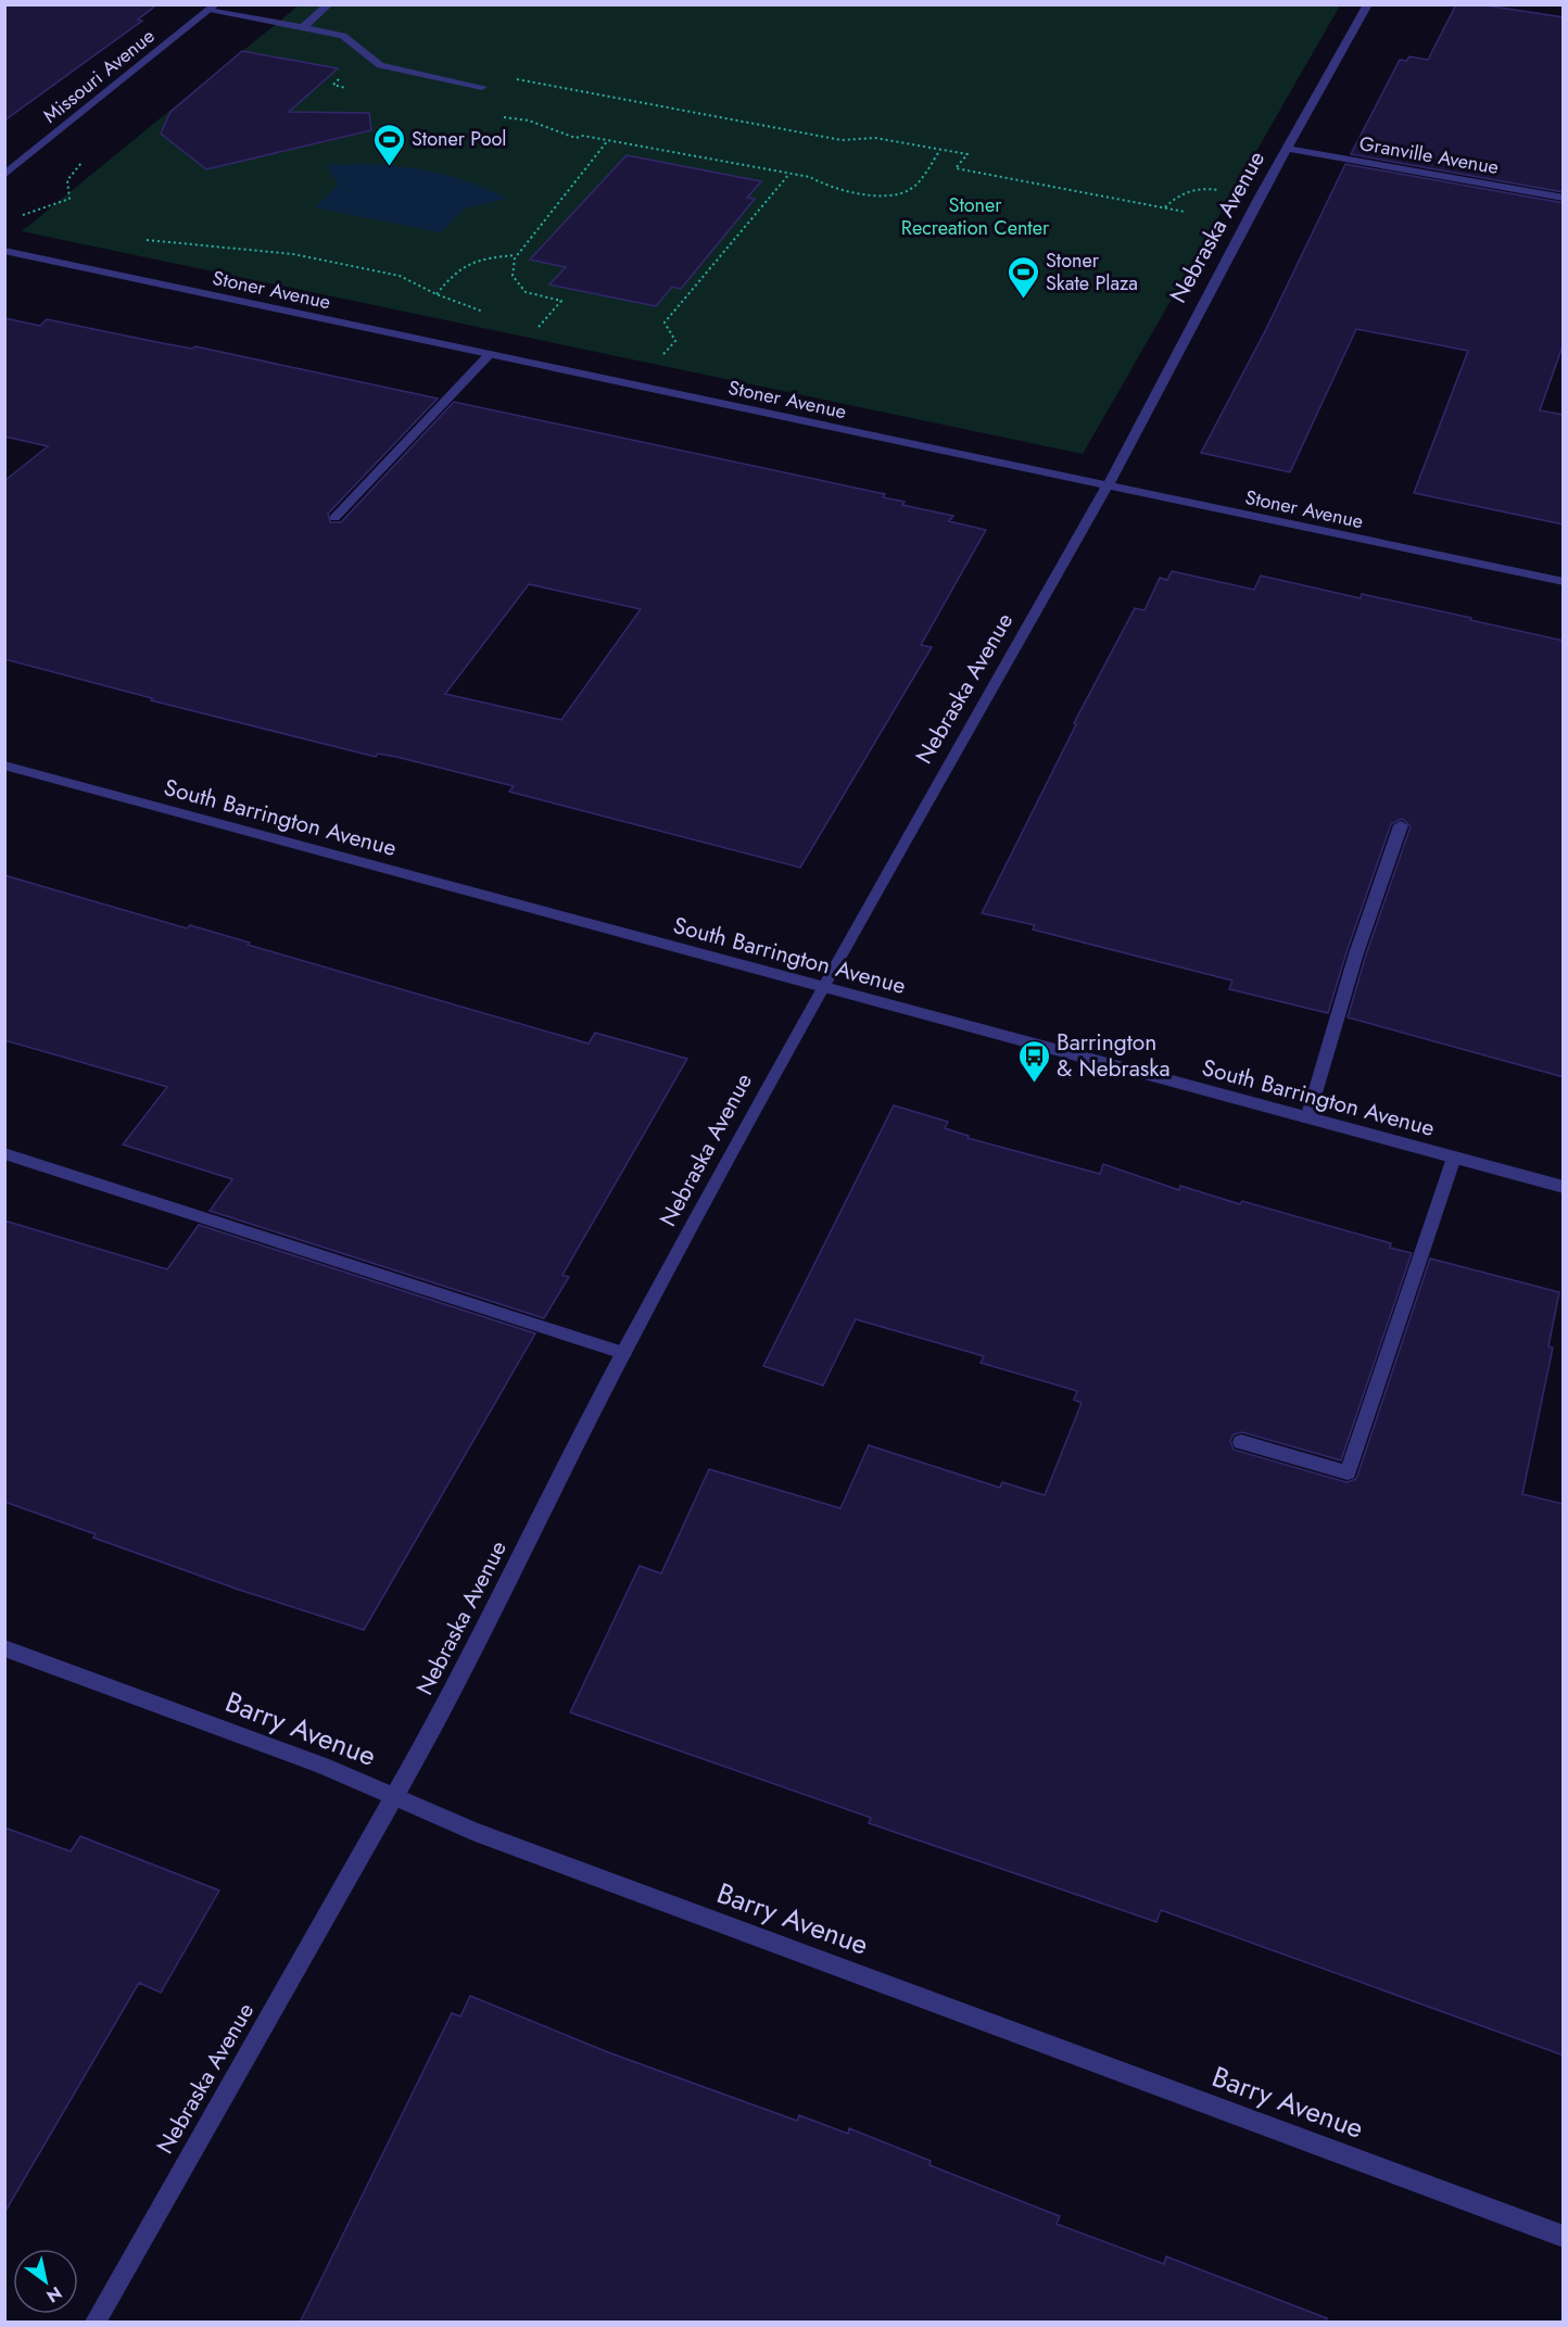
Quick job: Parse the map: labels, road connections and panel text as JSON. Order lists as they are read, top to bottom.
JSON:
{
  "streets": {
    "street": [
      "Missouri Avenue",
      "Granville Avenue",
      "Nebraska Avenue",
      "Stoner Avenue",
      "South Barrington Avenue",
      "Barry Avenue"
    ]
  },
  "crossings": [
    ["Granville Avenue", "Nebraska Avenue"],
    ["Nebraska Avenue", "Stoner Avenue"],
    ["Nebraska Avenue", "South Barrington Avenue"],
    ["Nebraska Avenue", "Barry Avenue"]
  ],
  "parks": ["Stoner Recreation Center"],
  "places": {
    "sports": ["Stoner Pool", "Stoner Skate Plaza"],
    "bus stop": ["Barrington & Nebraska"]
  },
  "north": "bottom right"
}
